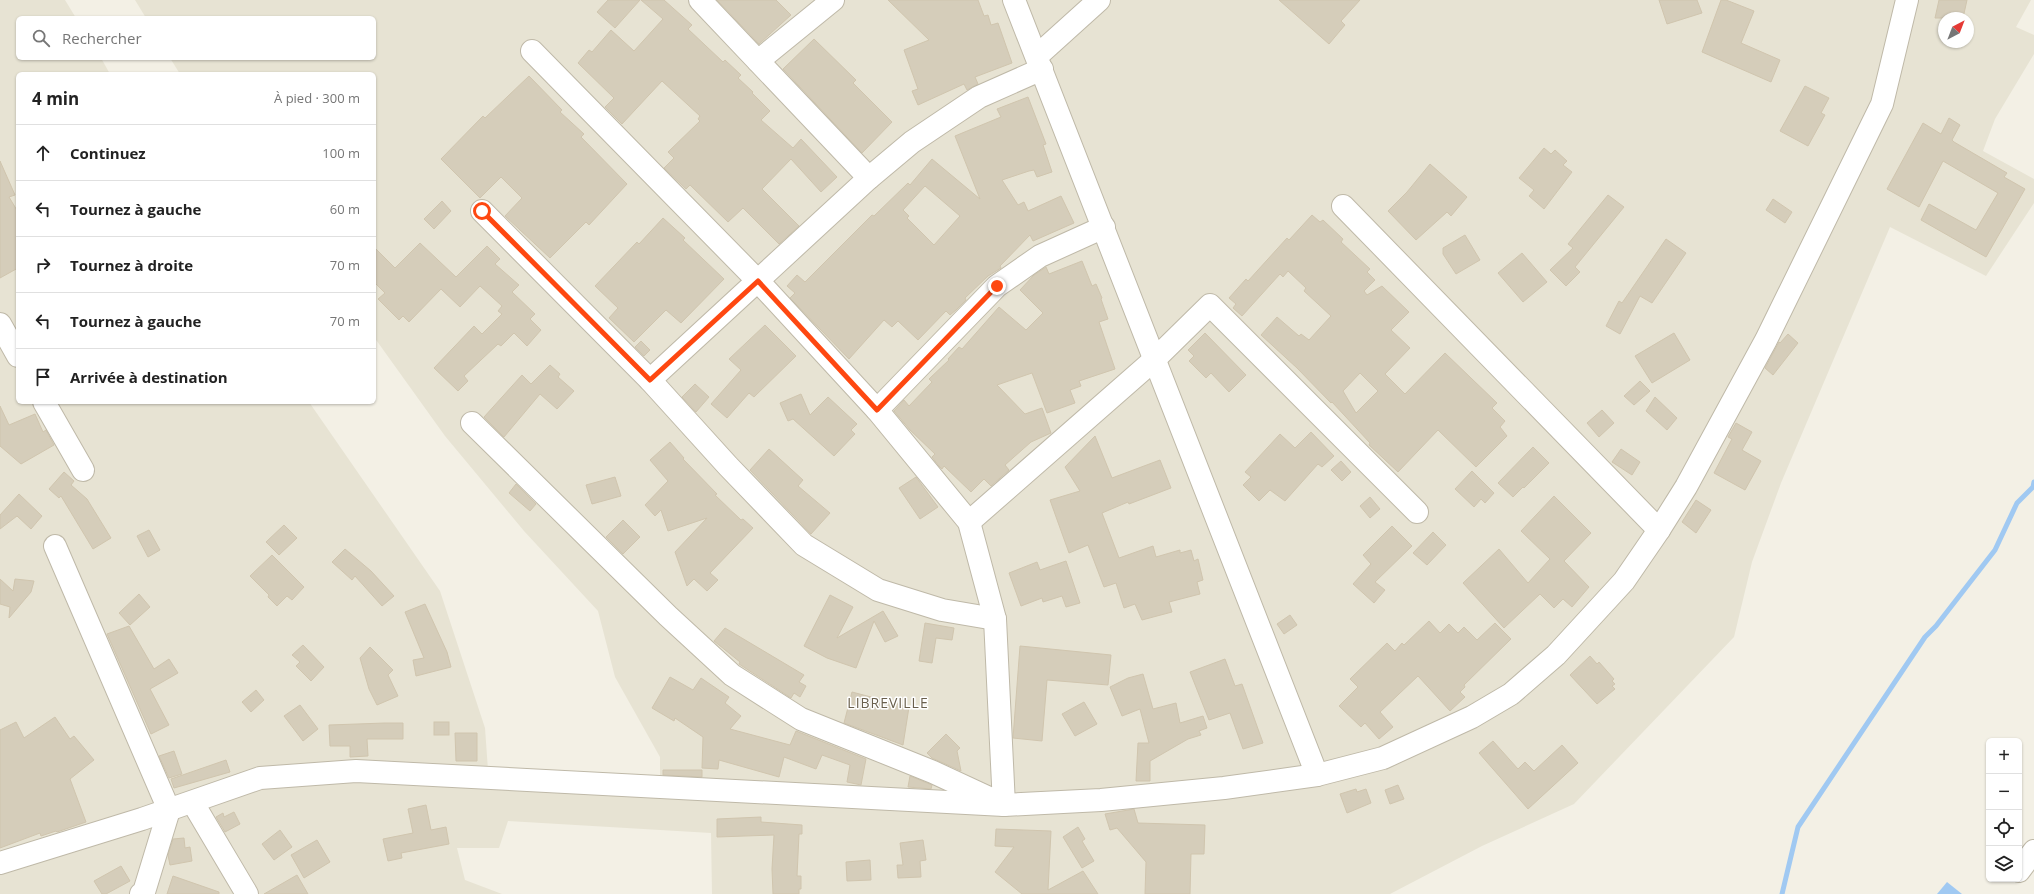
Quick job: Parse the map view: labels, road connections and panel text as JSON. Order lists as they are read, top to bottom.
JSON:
{
  "districts": ["LIBREVILLE"],
  "north": "top right",
  "page": {
    "search": "Rechercher",
    "heading": ["4 min", "À pied · 300 m"],
    "list": [
      ["Continuez", "100 m"],
      ["Tournez à gauche", "60 m"],
      ["Tournez à droite", "70 m"],
      ["Tournez à gauche", "70 m"],
      "Arrivée à destination"
    ],
    "map_buttons": ["+", "−"]
  }
}
